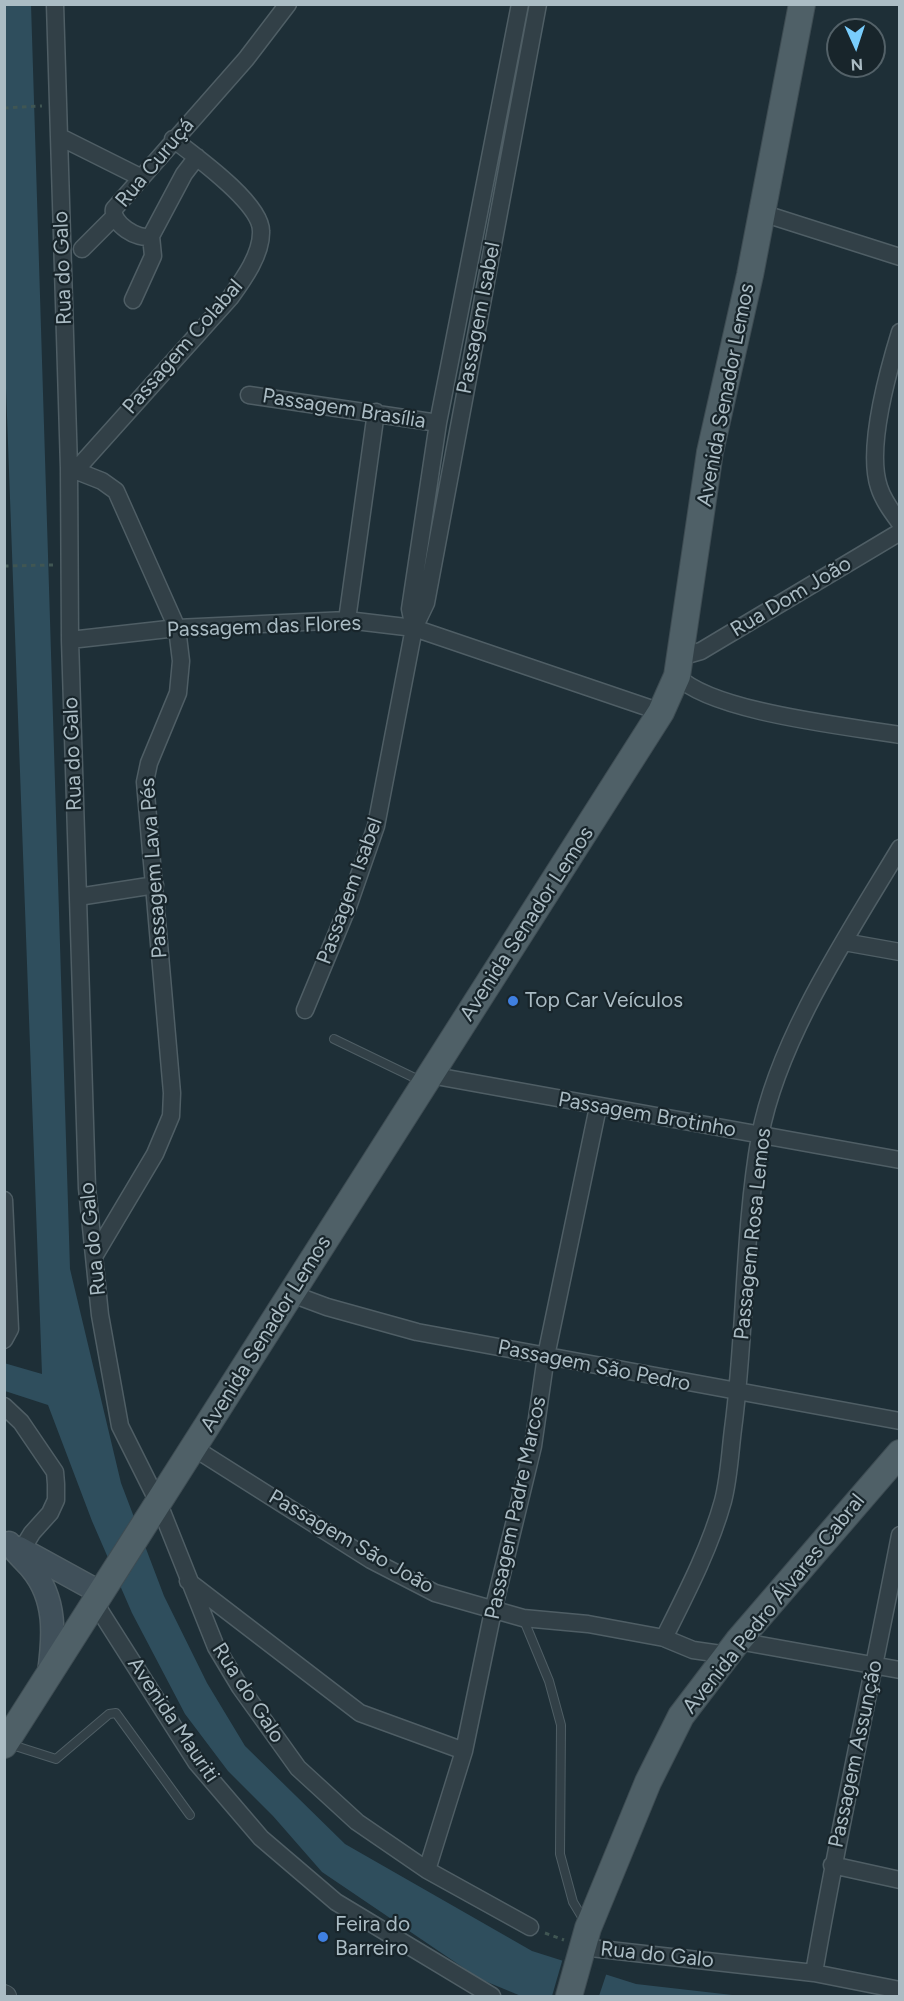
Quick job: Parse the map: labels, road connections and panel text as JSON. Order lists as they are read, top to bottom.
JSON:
{
  "streets": {
    "main road": ["Avenida Senador Lemos", "Avenida Pedro Álvares Cabral"],
    "street": [
      "Rua Curuçá",
      "Rua do Galo",
      "Passagem Isabel",
      "Passagem Colabal",
      "Passagem Brasília",
      "Rua Dom João",
      "Passagem das Flores",
      "Passagem Lava Pés",
      "Passagem Brotinho",
      "Passagem Rosa Lemos",
      "Passagem São Pedro",
      "Passagem Padre Marcos",
      "Passagem São João",
      "Avenida Mauriti",
      "Passagem Assunção"
    ]
  },
  "crossings": [
    ["Rua Curuçá", "Passagem Colabal"],
    ["Rua do Galo", "Passagem Colabal"],
    ["Rua do Galo", "Avenida Senador Lemos"],
    ["Rua do Galo", "Passagem das Flores"],
    ["Rua do Galo", "Passagem Lava Pés"],
    ["Rua do Galo", "Passagem Padre Marcos"],
    ["Rua do Galo", "Avenida Pedro Álvares Cabral"],
    ["Rua do Galo", "Passagem Assunção"],
    ["Passagem Isabel", "Passagem Brasília"],
    ["Passagem Isabel", "Passagem das Flores"],
    ["Passagem Colabal", "Passagem Lava Pés"],
    ["Avenida Senador Lemos", "Rua Dom João"],
    ["Avenida Senador Lemos", "Passagem das Flores"],
    ["Avenida Senador Lemos", "Passagem Brotinho"],
    ["Avenida Senador Lemos", "Passagem São Pedro"],
    ["Avenida Senador Lemos", "Passagem São João"],
    ["Avenida Senador Lemos", "Avenida Mauriti"],
    ["Passagem das Flores", "Passagem Lava Pés"],
    ["Passagem Brotinho", "Passagem Rosa Lemos"],
    ["Passagem Brotinho", "Passagem Padre Marcos"],
    ["Passagem Rosa Lemos", "Passagem São Pedro"],
    ["Passagem Rosa Lemos", "Passagem São João"],
    ["Passagem São Pedro", "Passagem Padre Marcos"],
    ["Passagem Padre Marcos", "Passagem São João"],
    ["Passagem São João", "Avenida Pedro Álvares Cabral"],
    ["Passagem São João", "Passagem Assunção"]
  ],
  "places": ["Top Car Veículos", "Feira do Barreiro"],
  "north": "bottom"
}
